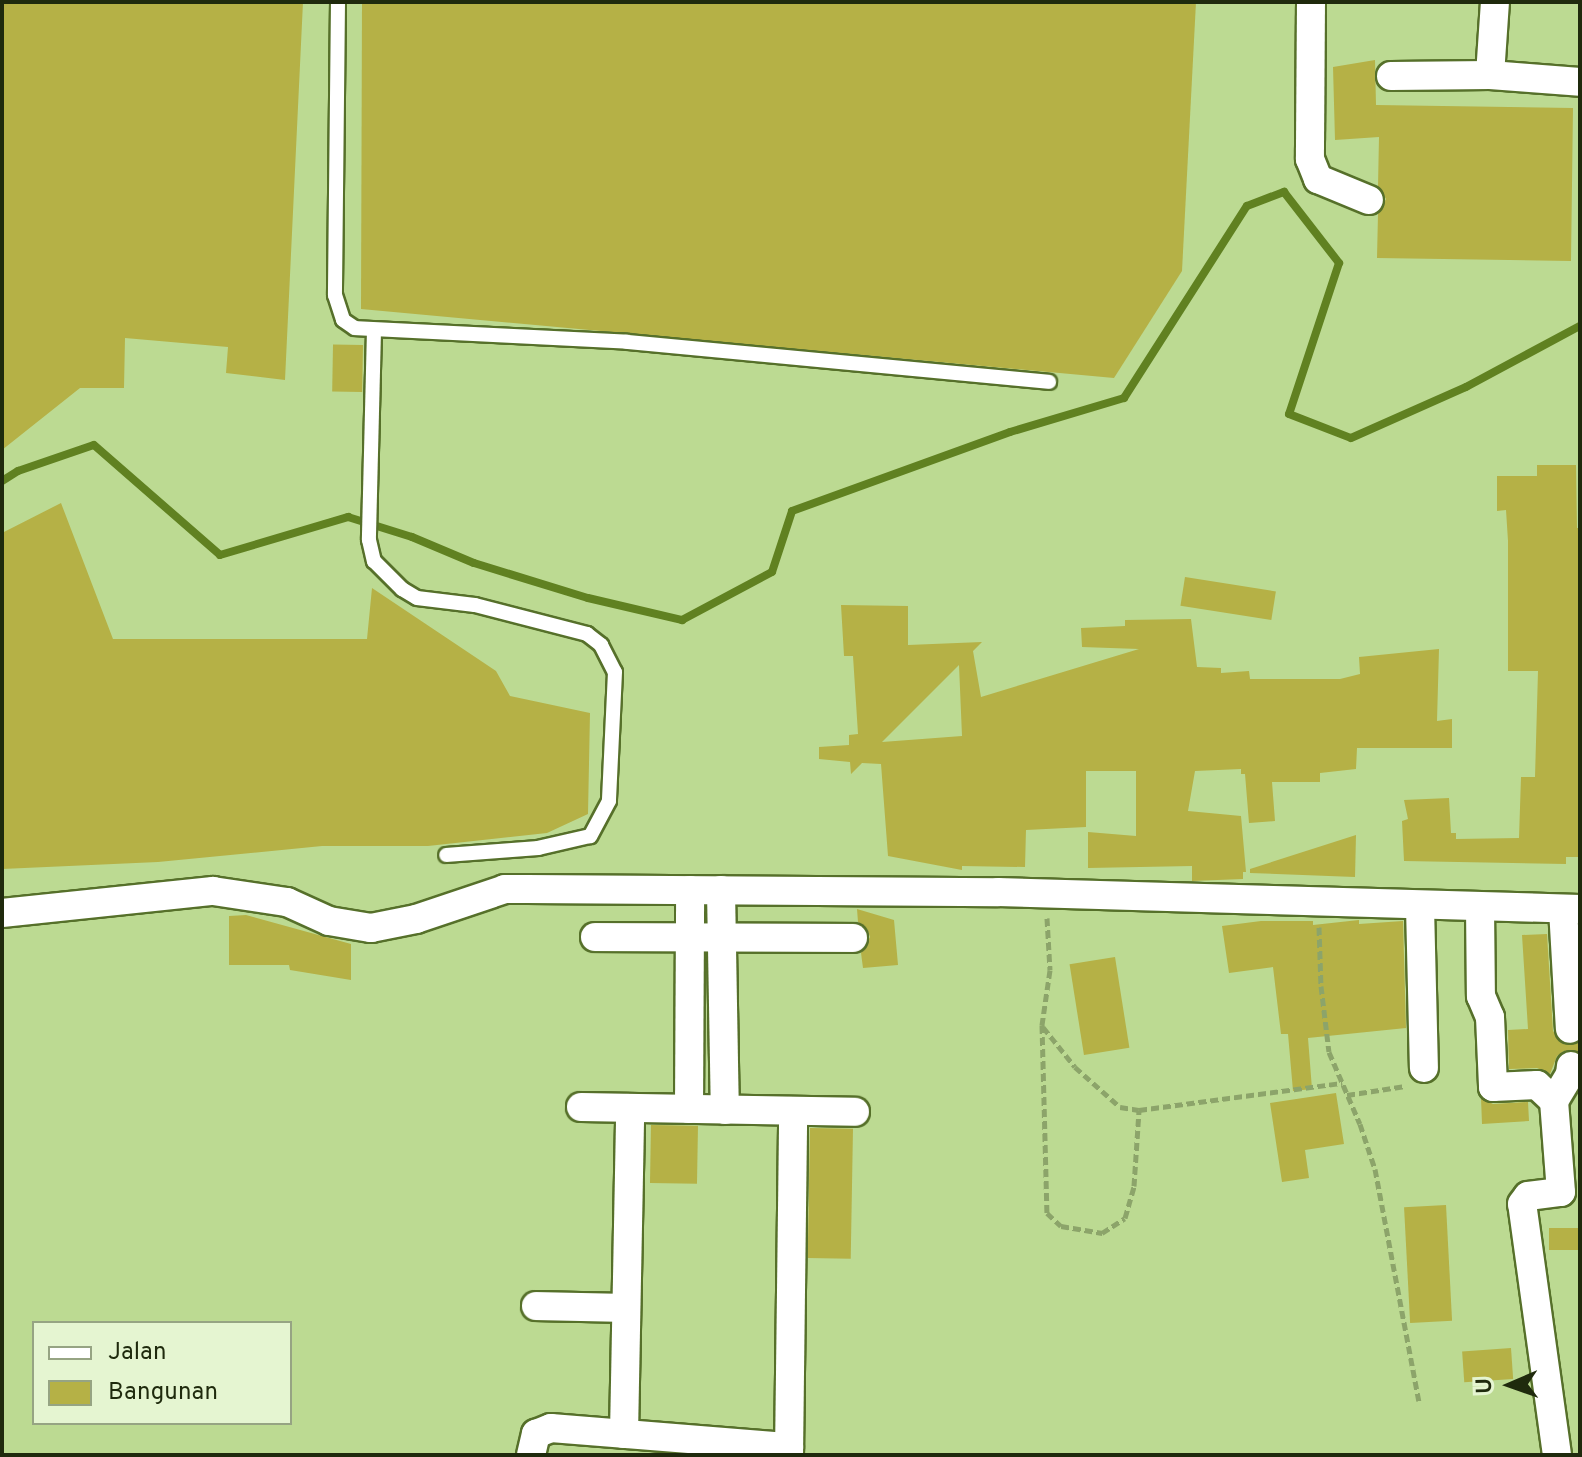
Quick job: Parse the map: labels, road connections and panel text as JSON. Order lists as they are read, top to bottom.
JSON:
{
  "legend": ["Jalan", "Bangunan"],
  "north": "left"
}
